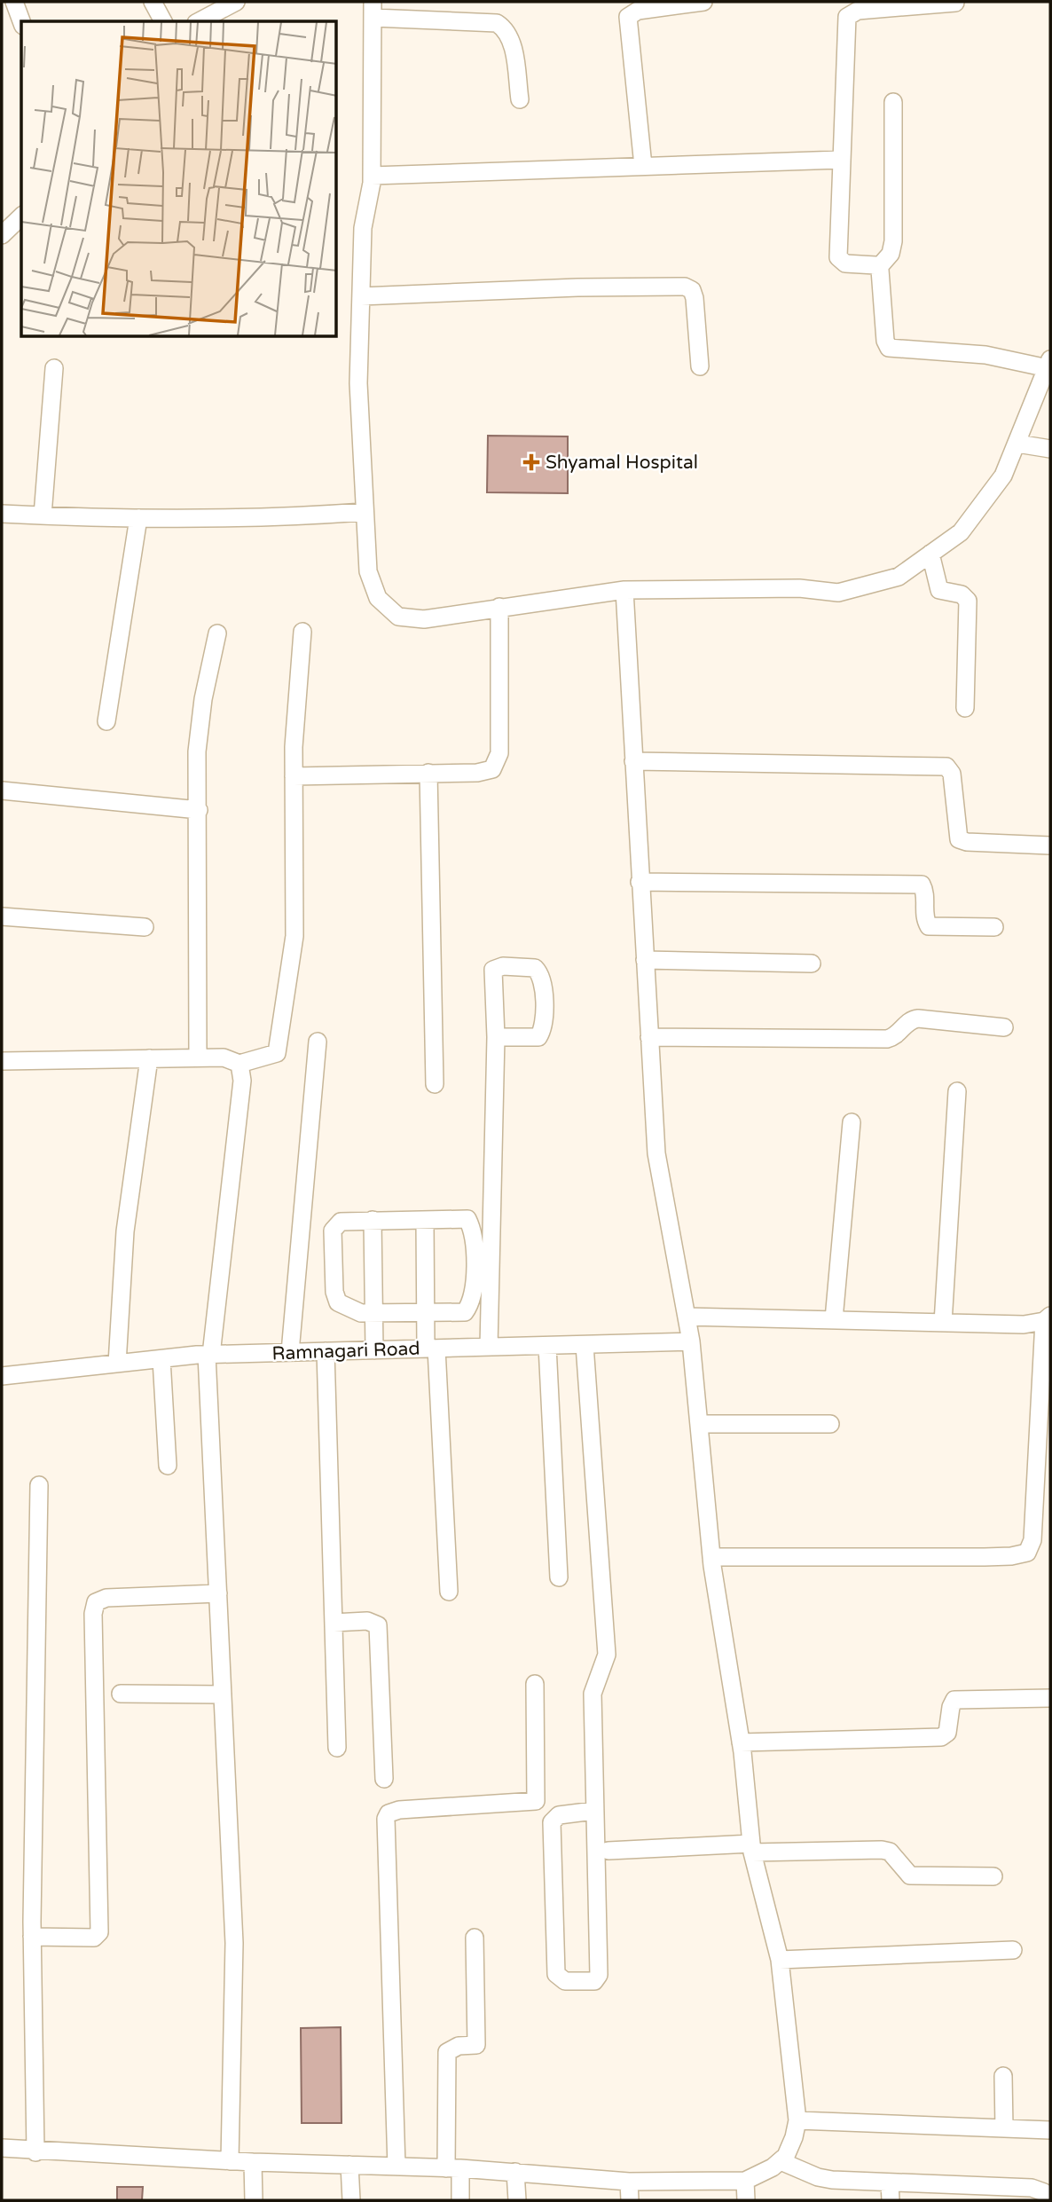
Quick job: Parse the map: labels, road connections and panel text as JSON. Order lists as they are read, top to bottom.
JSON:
{
  "streets": {
    "street": ["Ramnagari Road"]
  },
  "places": {
    "health": ["Shyamal Hospital"]
  }
}
